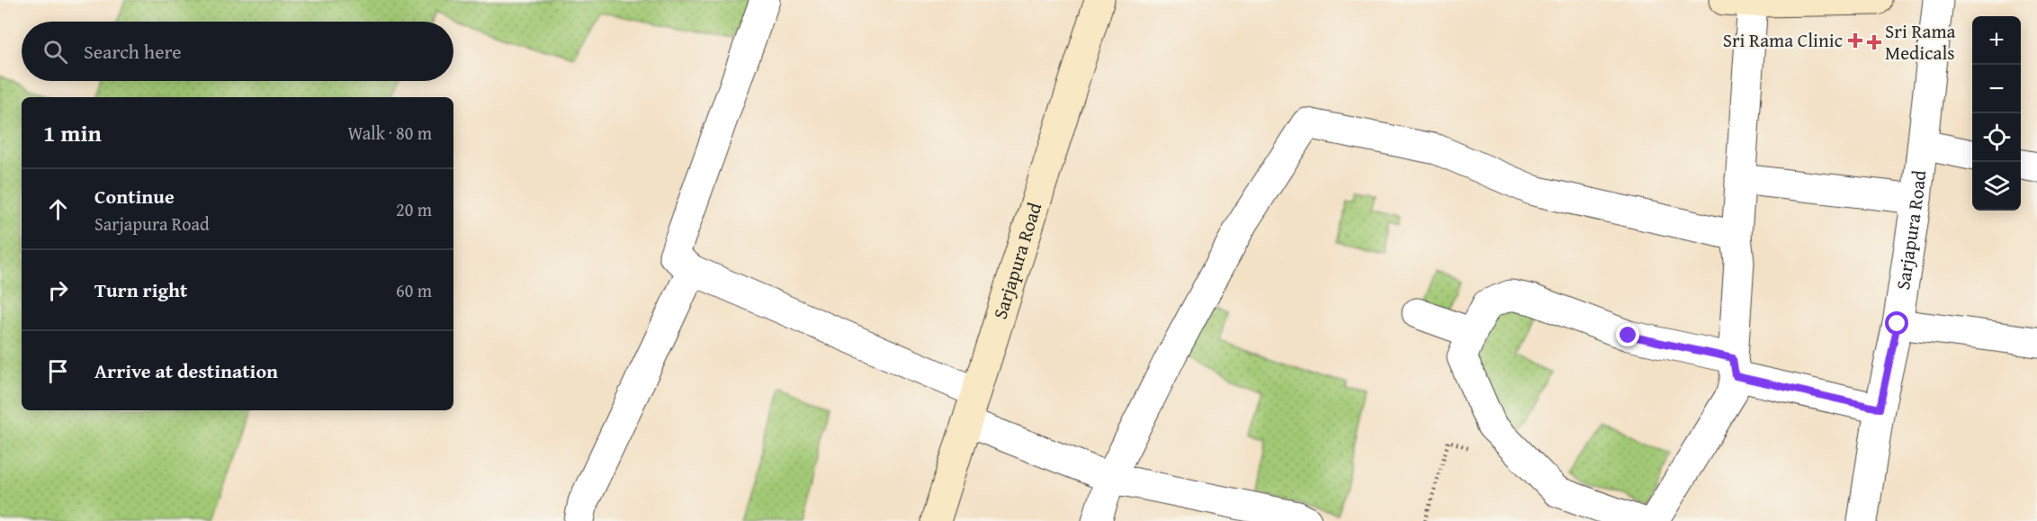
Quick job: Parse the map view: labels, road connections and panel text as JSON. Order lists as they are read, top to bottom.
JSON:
{
  "streets": {
    "main road": ["Sarjapura Road"]
  },
  "places": {
    "health": ["Sri Rama Clinic", "Sri Rama Medicals"]
  },
  "page": {
    "map_buttons": ["+", "−"],
    "search": "Search here",
    "heading": ["1 min", "Walk · 80 m"],
    "list": [
      ["Continue", "Sarjapura Road", "20 m"],
      ["Turn right", "60 m"],
      "Arrive at destination"
    ]
  }
}
